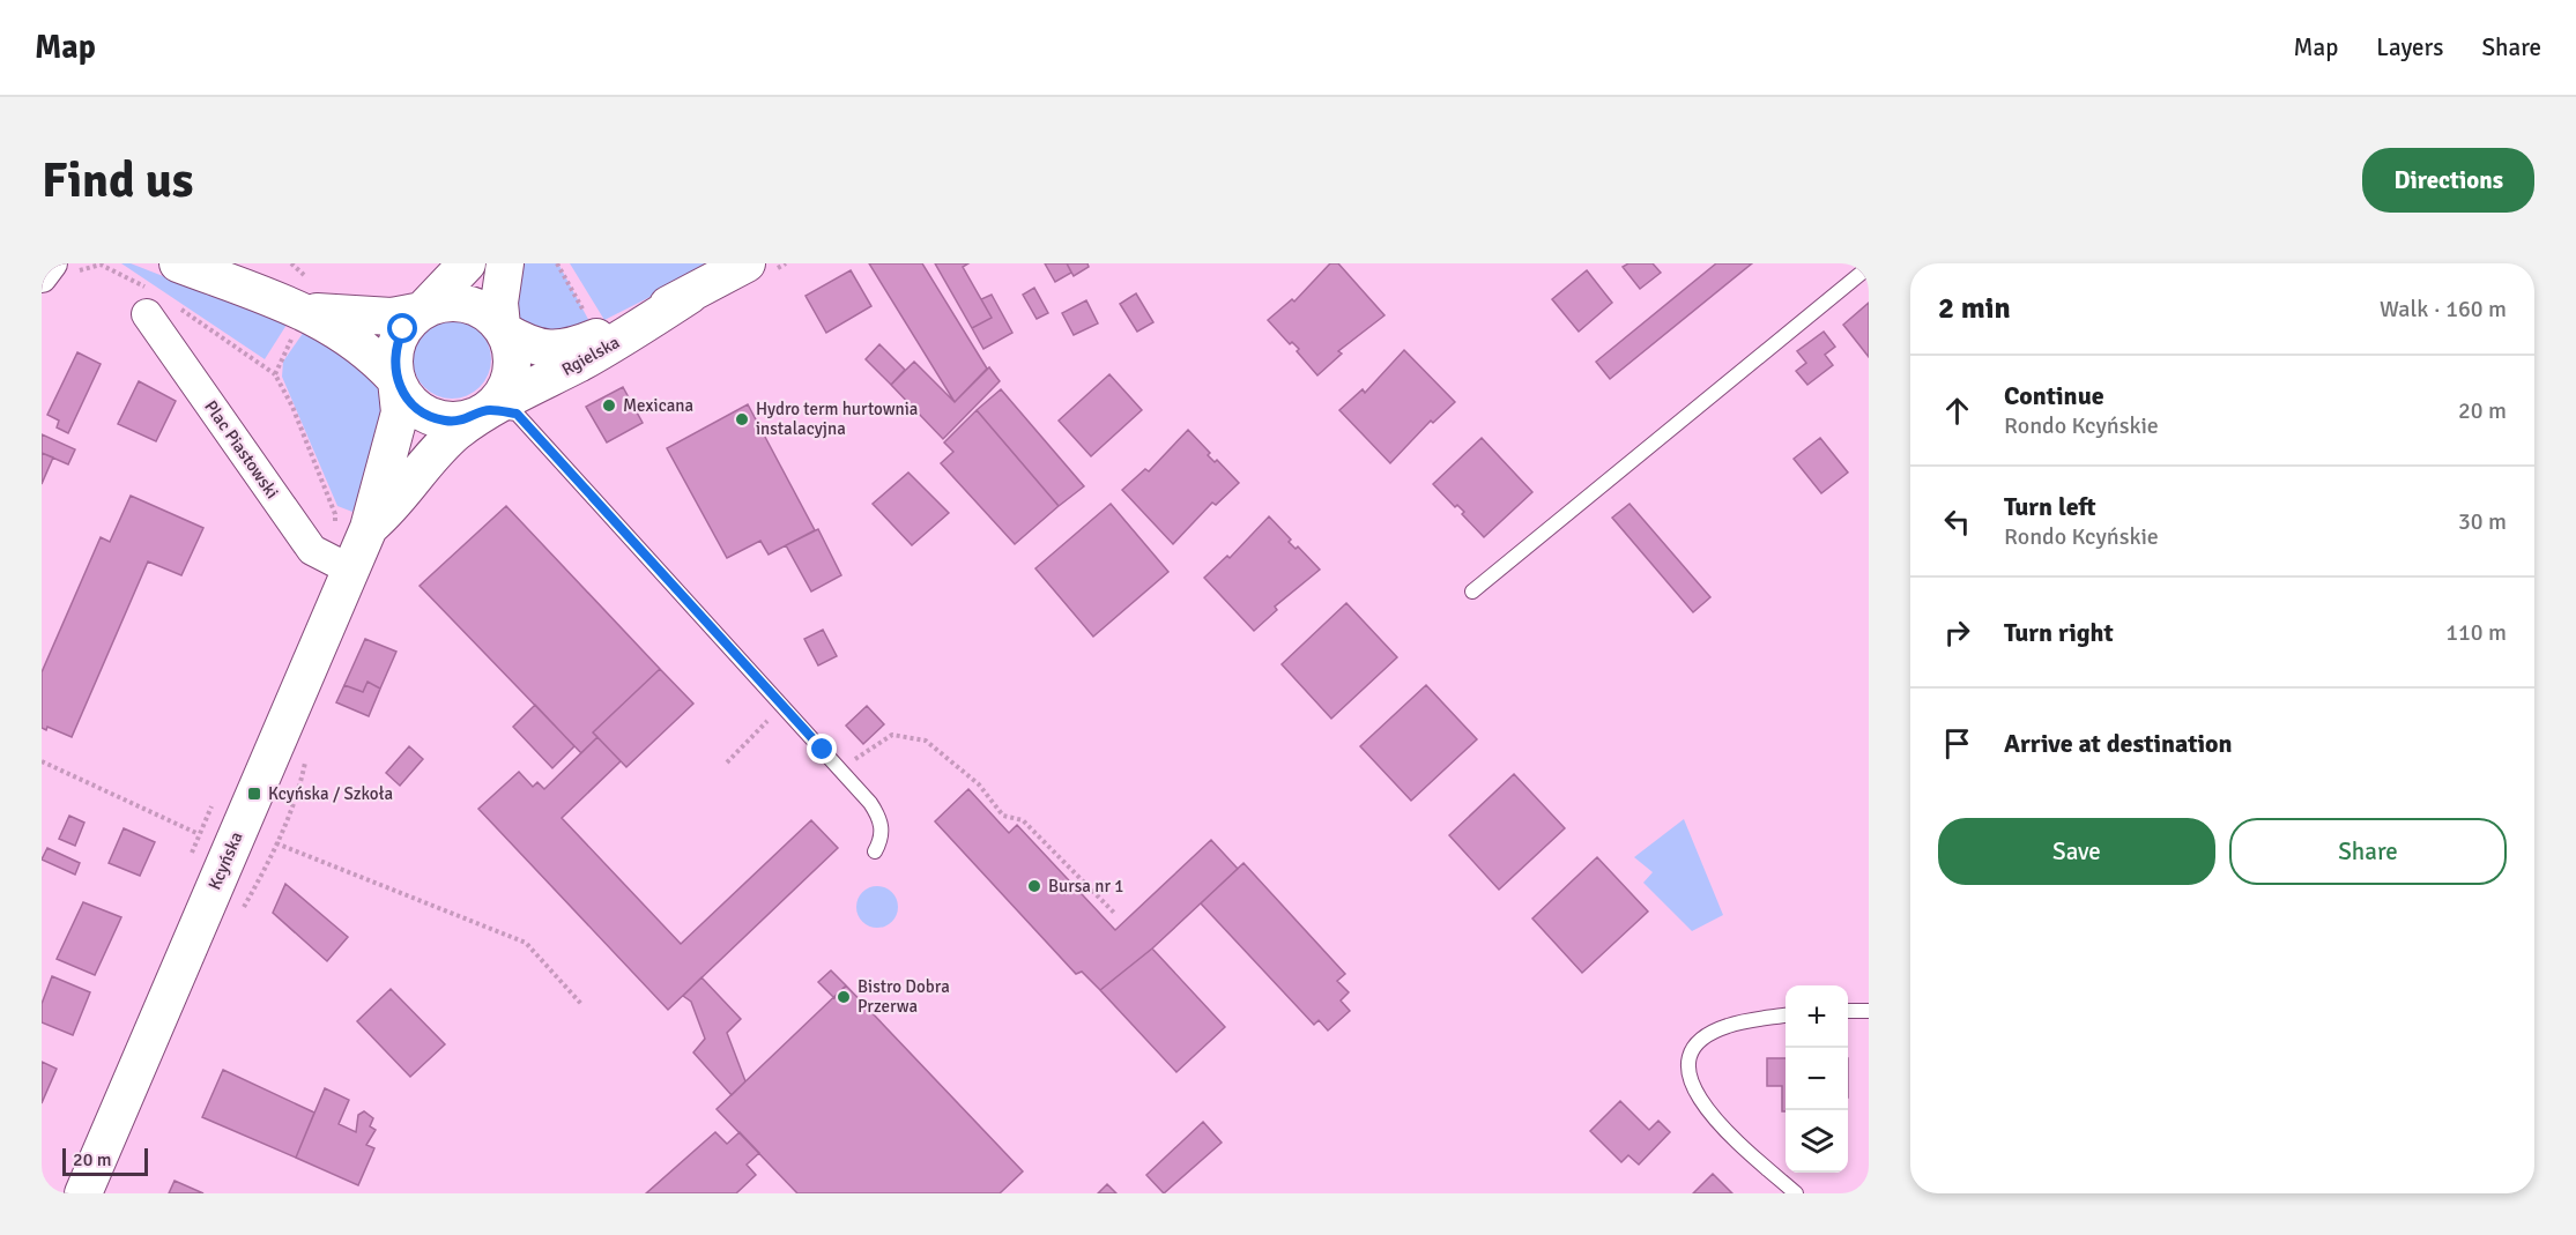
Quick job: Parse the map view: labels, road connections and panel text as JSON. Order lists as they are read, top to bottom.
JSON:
{
  "streets": {
    "street": ["Rgielska", "Plac Piastowski", "Kcyńska"]
  },
  "crossings": [
    ["Rgielska", "Kcyńska"],
    ["Plac Piastowski", "Kcyńska"]
  ],
  "places": {
    "other": [
      "Mexicana",
      "Hydro term hurtownia instalacyjna",
      "Bursa nr 1",
      "Bistro Dobra Przerwa"
    ],
    "transit": ["Kcyńska / Szkoła"]
  },
  "scale_bar": "20 m",
  "page": {
    "header": "Map",
    "nav": ["Map", "Layers", "Share"],
    "buttons": [
      "Directions",
      ["Save", "Share"]
    ],
    "title": "Find us",
    "heading": ["2 min", "Walk · 160 m"],
    "list": [
      ["Continue", "Rondo Kcyńskie", "20 m"],
      ["Turn left", "Rondo Kcyńskie", "30 m"],
      ["Turn right", "110 m"],
      "Arrive at destination"
    ],
    "map_buttons": ["+", "−"],
    "scale": "20 m"
  }
}
